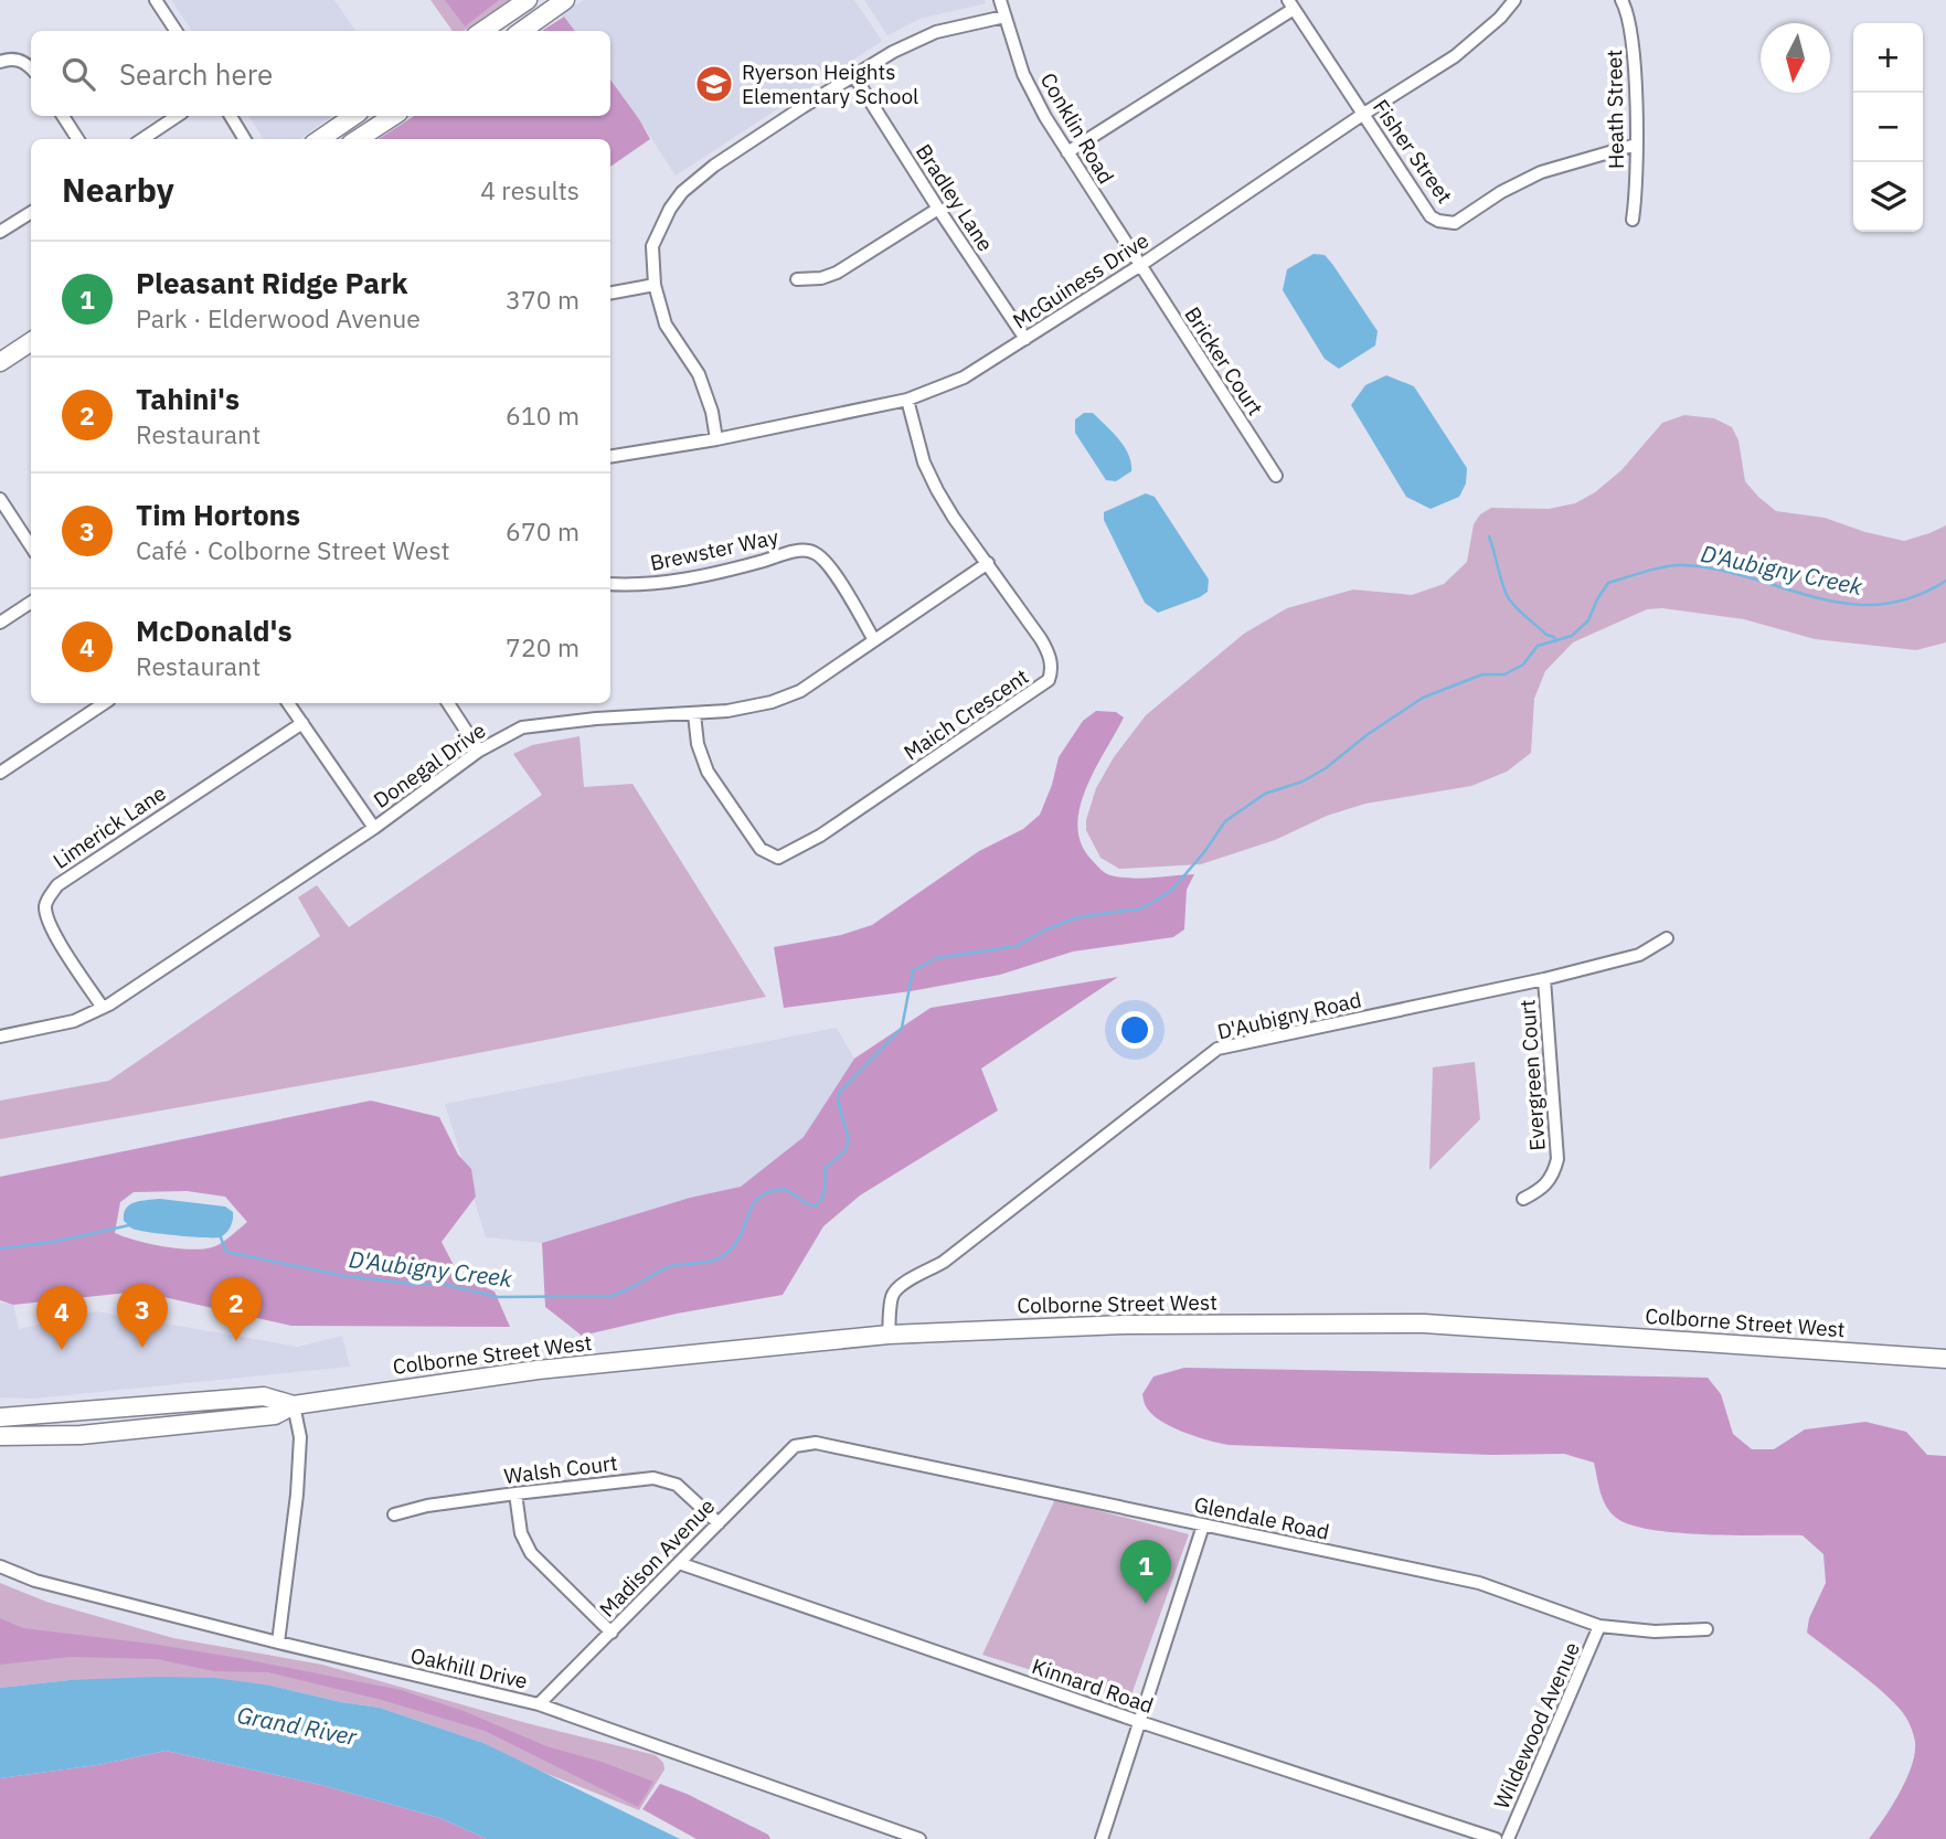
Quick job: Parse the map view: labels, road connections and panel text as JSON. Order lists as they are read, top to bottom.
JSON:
{
  "streets": {
    "main road": ["Colborne Street West"],
    "street": [
      "Heath Street",
      "Conklin Road",
      "Fisher Street",
      "Bradley Lane",
      "McGuiness Drive",
      "Bricker Court",
      "Brewster Way",
      "Maich Crescent",
      "Donegal Drive",
      "Limerick Lane",
      "D'Aubigny Road",
      "Evergreen Court",
      "Walsh Court",
      "Glendale Road",
      "Madison Avenue",
      "Oakhill Drive",
      "Kinnard Road",
      "Wildewood Avenue"
    ]
  },
  "crossings": [
    ["Heath Street", "Fisher Street"],
    ["Conklin Road", "McGuiness Drive"],
    ["Conklin Road", "Bricker Court"],
    ["Fisher Street", "McGuiness Drive"],
    ["Bradley Lane", "McGuiness Drive"],
    ["McGuiness Drive", "Bricker Court"],
    ["McGuiness Drive", "Maich Crescent"],
    ["Brewster Way", "Donegal Drive"],
    ["Maich Crescent", "Donegal Drive"],
    ["Donegal Drive", "Limerick Lane"],
    ["D'Aubigny Road", "Evergreen Court"],
    ["D'Aubigny Road", "Colborne Street West"],
    ["Walsh Court", "Madison Avenue"],
    ["Glendale Road", "Madison Avenue"],
    ["Glendale Road", "Wildewood Avenue"],
    ["Madison Avenue", "Oakhill Drive"],
    ["Madison Avenue", "Kinnard Road"]
  ],
  "water": ["D'Aubigny Creek", "Grand River"],
  "places": {
    "school or university": ["Ryerson Heights Elementary School"]
  },
  "north": "bottom",
  "page": {
    "map_buttons": ["+", "−"],
    "search": "Search here",
    "heading": ["Nearby", "4 results"],
    "list": [
      {
        "mark": "1",
        "name": "Pleasant Ridge Park",
        "note": "Park · Elderwood Avenue",
        "value": "370 m"
      },
      {
        "mark": "2",
        "name": "Tahini's",
        "note": "Restaurant",
        "value": "610 m"
      },
      {
        "mark": "3",
        "name": "Tim Hortons",
        "note": "Café · Colborne Street West",
        "value": "670 m"
      },
      {
        "mark": "4",
        "name": "McDonald's",
        "note": "Restaurant",
        "value": "720 m"
      }
    ],
    "pins": [
      "2",
      "3",
      "4",
      "1"
    ]
  }
}
